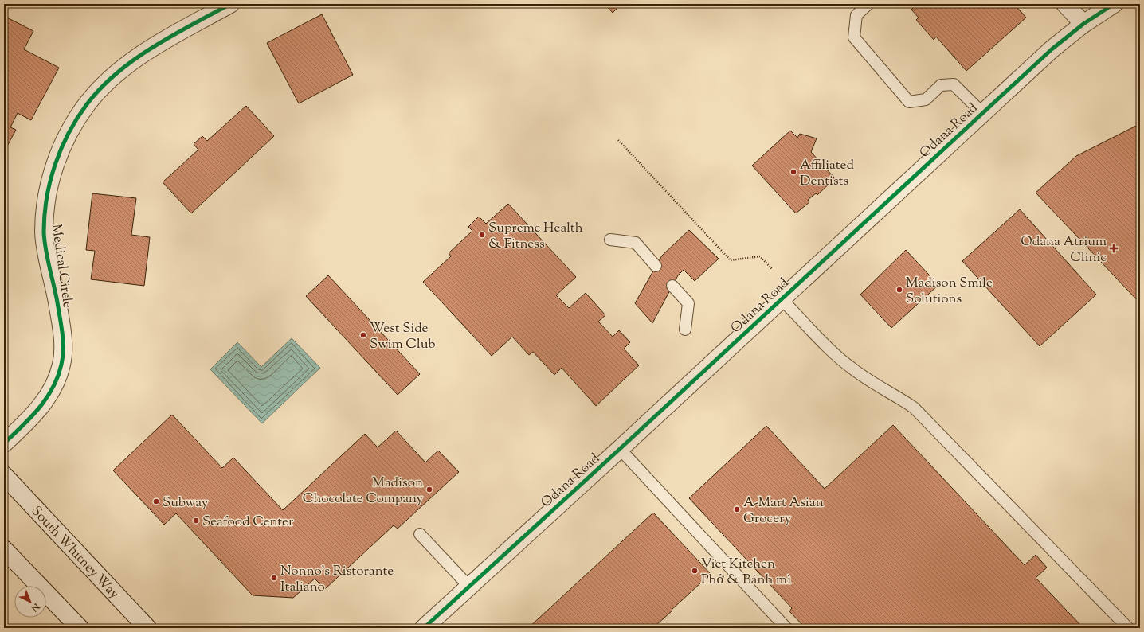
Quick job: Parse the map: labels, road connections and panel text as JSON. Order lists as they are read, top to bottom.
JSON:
{
  "streets": {
    "street": ["Odana Road", "Medical Circle", "South Whitney Way"]
  },
  "places": {
    "other": [
      "Affiliated Dentists",
      "Supreme Health & Fitness",
      "Madison Smile Solutions",
      "West Side Swim Club",
      "Madison Chocolate Company",
      "Subway",
      "A-Mart Asian Grocery",
      "Seafood Center",
      "Viet Kitchen Phở & Bánh mì",
      "Nonno's Ristorante Italiano"
    ],
    "health": ["Odana Atrium Clinic"]
  },
  "north": "bottom right"
}
